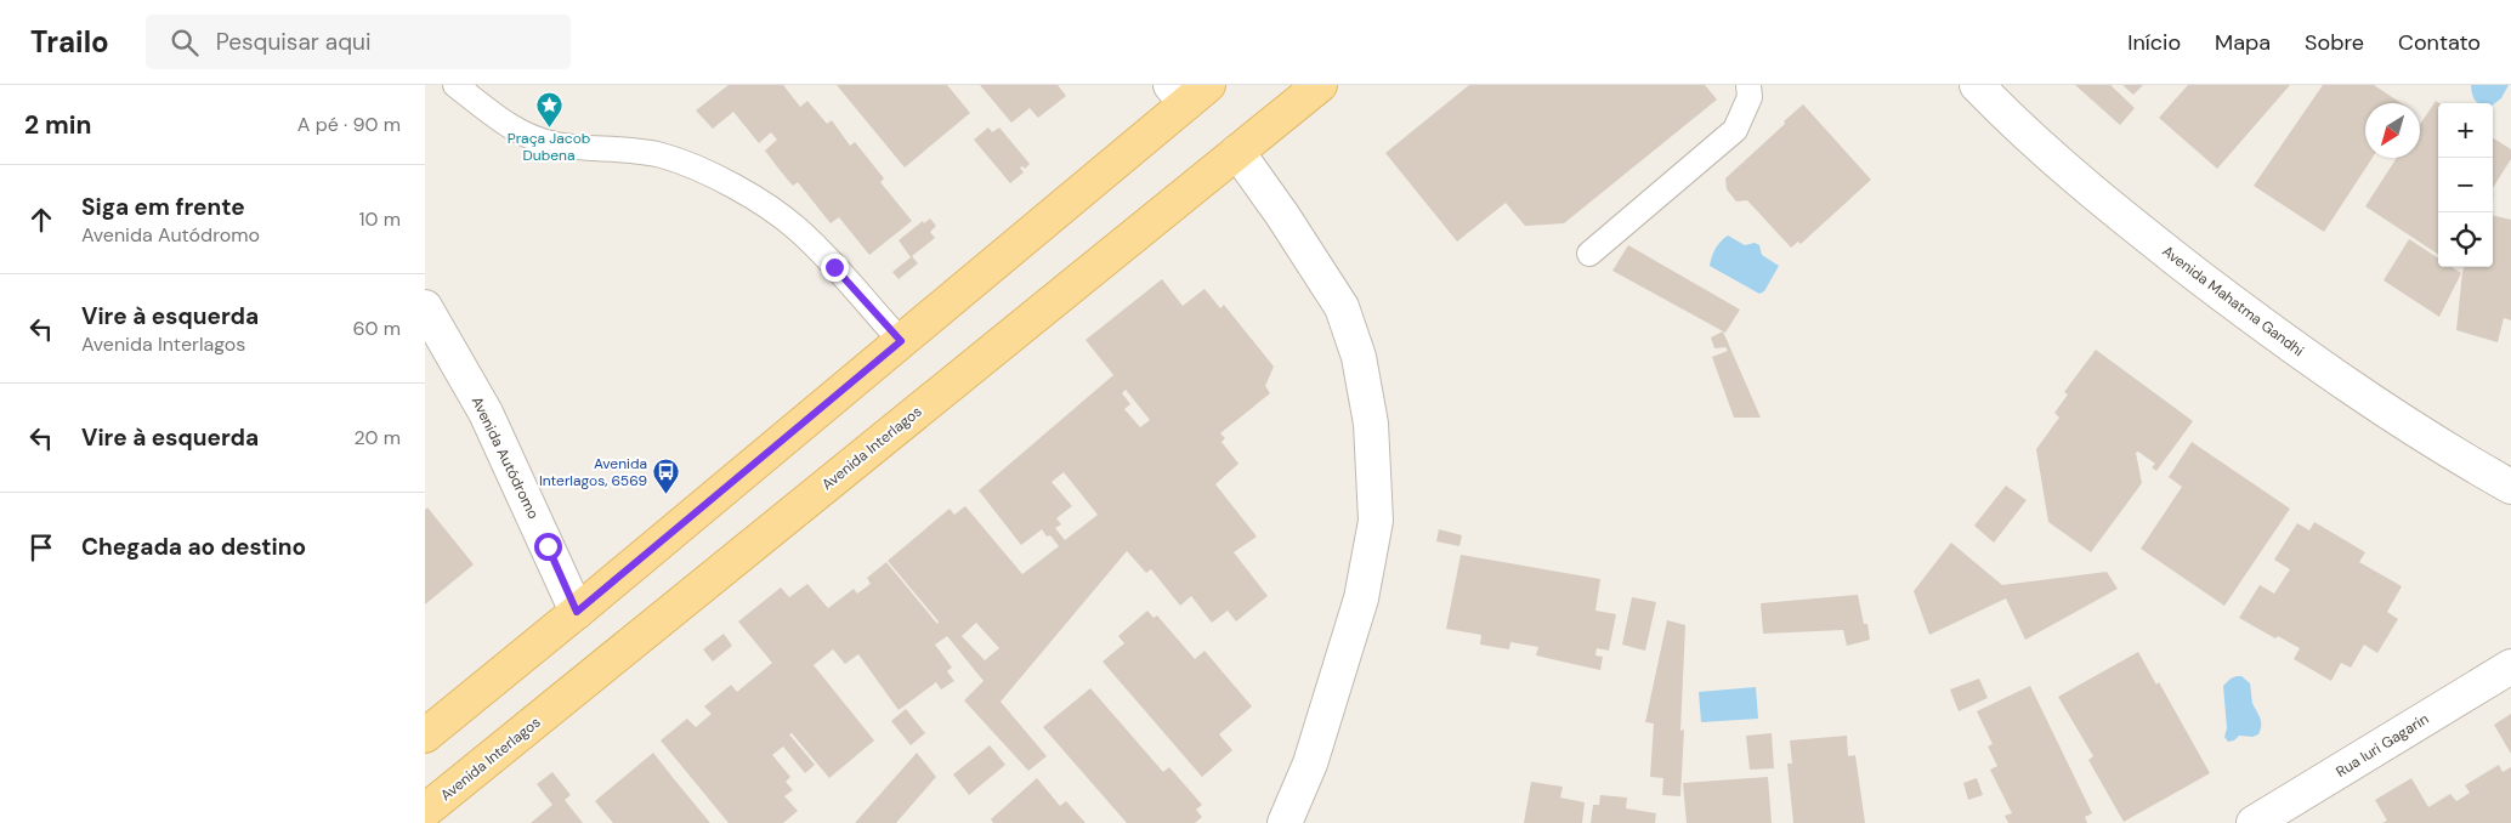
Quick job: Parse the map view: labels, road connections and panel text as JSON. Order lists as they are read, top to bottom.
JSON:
{
  "streets": {
    "main road": ["Avenida Interlagos"],
    "street": ["Avenida Mahatma Gandhi", "Avenida Autódromo", "Rua Iuri Gagarin"]
  },
  "places": {
    "place": ["Praça Jacob Dubena"],
    "bus stop": ["Avenida Interlagos, 6569"]
  },
  "north": "bottom left",
  "page": {
    "header": "Trailo",
    "search": "Pesquisar aqui",
    "nav": [
      "Início",
      "Mapa",
      "Sobre",
      "Contato"
    ],
    "heading": ["2 min", "A pé · 90 m"],
    "map_buttons": ["+", "−"],
    "list": [
      ["Siga em frente", "Avenida Autódromo", "10 m"],
      ["Vire à esquerda", "Avenida Interlagos", "60 m"],
      ["Vire à esquerda", "20 m"],
      "Chegada ao destino"
    ]
  }
}
